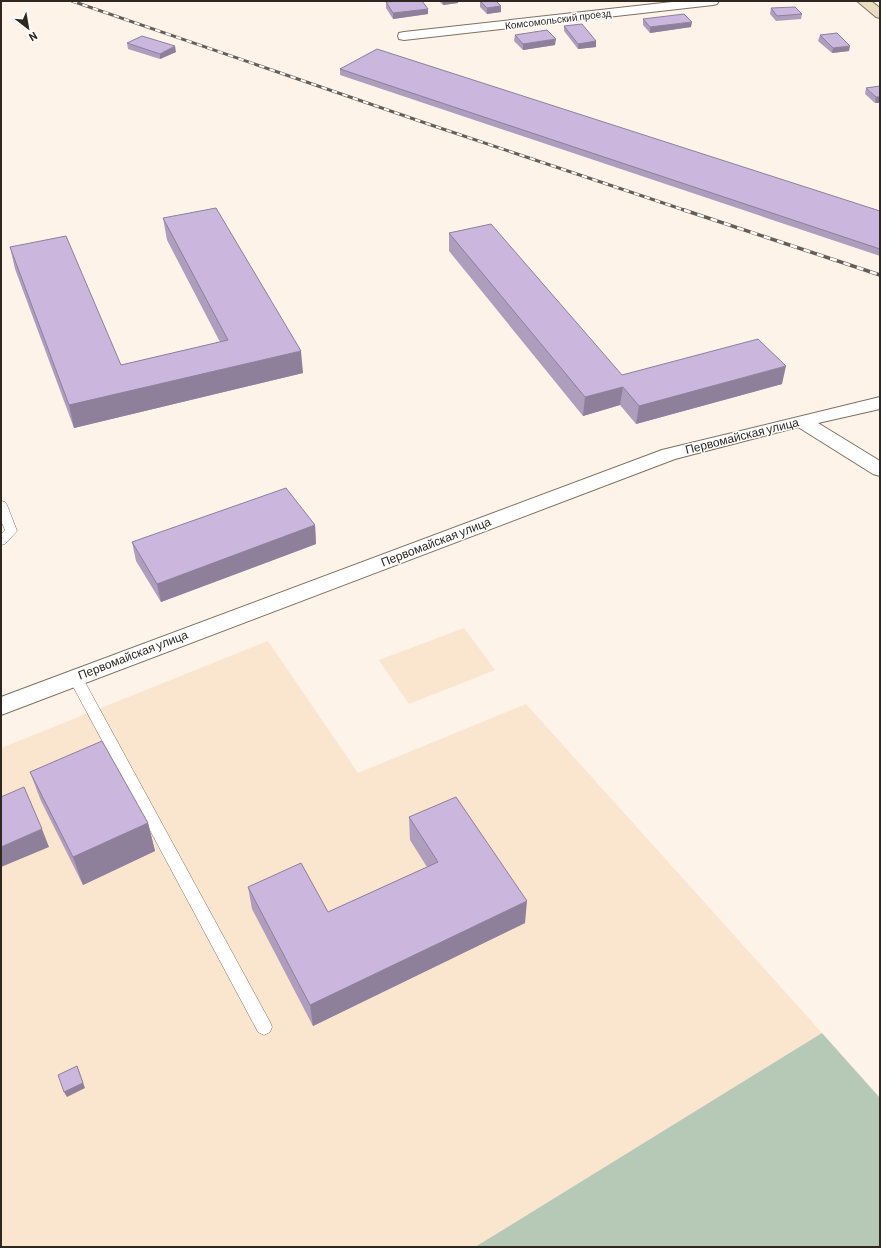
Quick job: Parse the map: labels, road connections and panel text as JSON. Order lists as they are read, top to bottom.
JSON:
{
  "streets": {
    "street": ["Комсомольский проезд", "Первомайская улица"]
  },
  "north": "bottom right"
}
